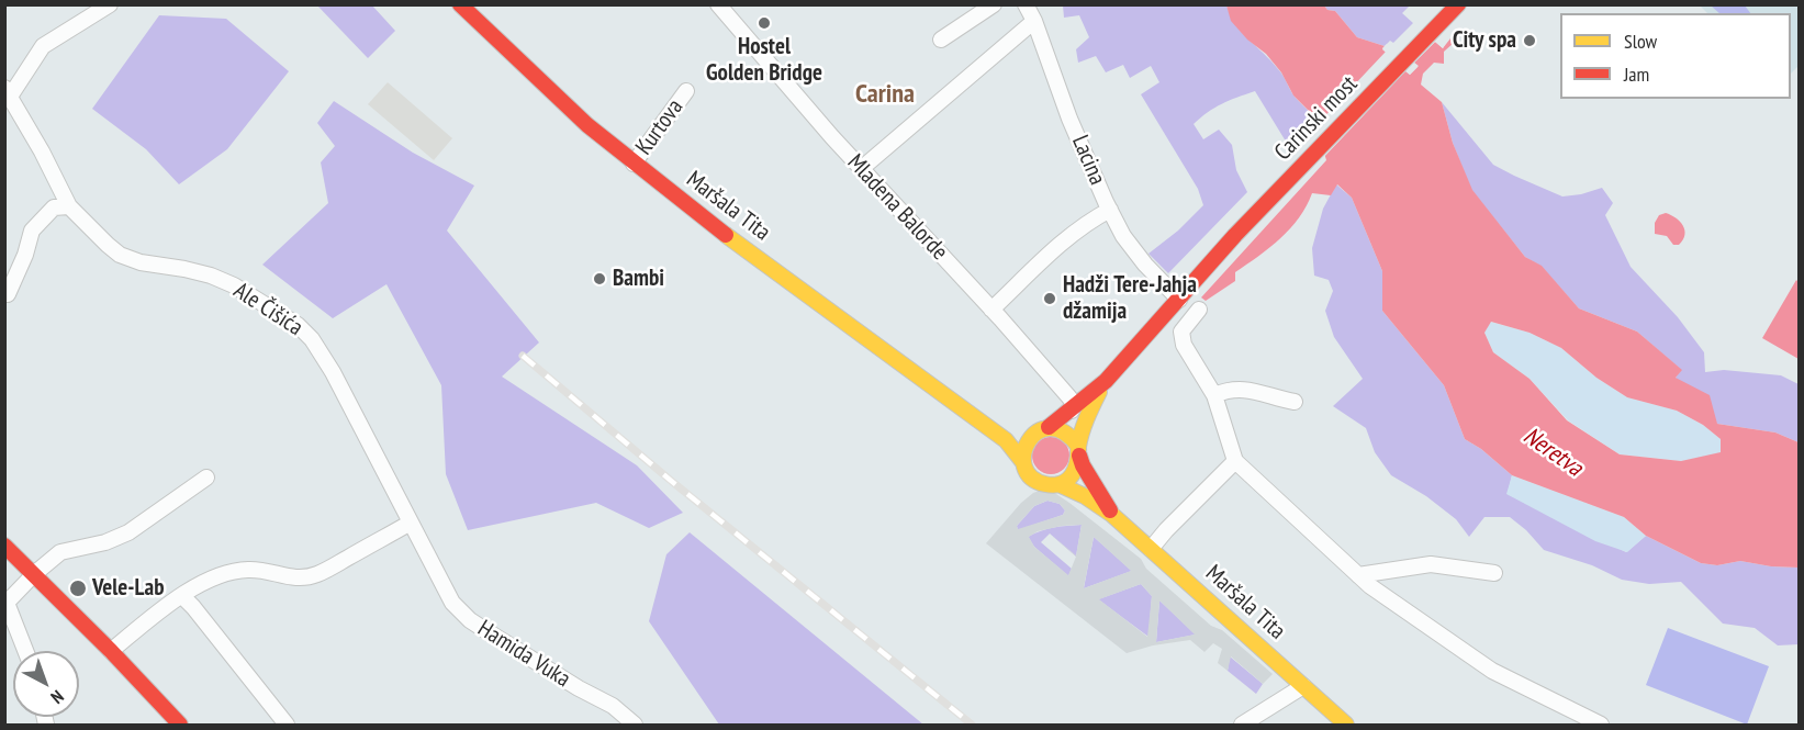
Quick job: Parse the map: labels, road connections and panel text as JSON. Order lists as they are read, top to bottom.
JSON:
{
  "streets": {
    "street": [
      "Carinski most",
      "Kurtova",
      "Lacina",
      "Maršala Tita",
      "Mladena Balorde",
      "Ale Čišića",
      "Hamida Vuka"
    ]
  },
  "crossings": [
    ["Carinski most", "Lacina"],
    ["Kurtova", "Maršala Tita"],
    ["Ale Čišića", "Hamida Vuka"]
  ],
  "districts": ["Carina"],
  "water": ["Neretva"],
  "places": [
    "Hostel Golden Bridge",
    "City spa",
    "Bambi",
    "Hadži Tere-Jahja džamija",
    "Vele-Lab"
  ],
  "legend": ["Slow", "Jam"],
  "north": "bottom right"
}
